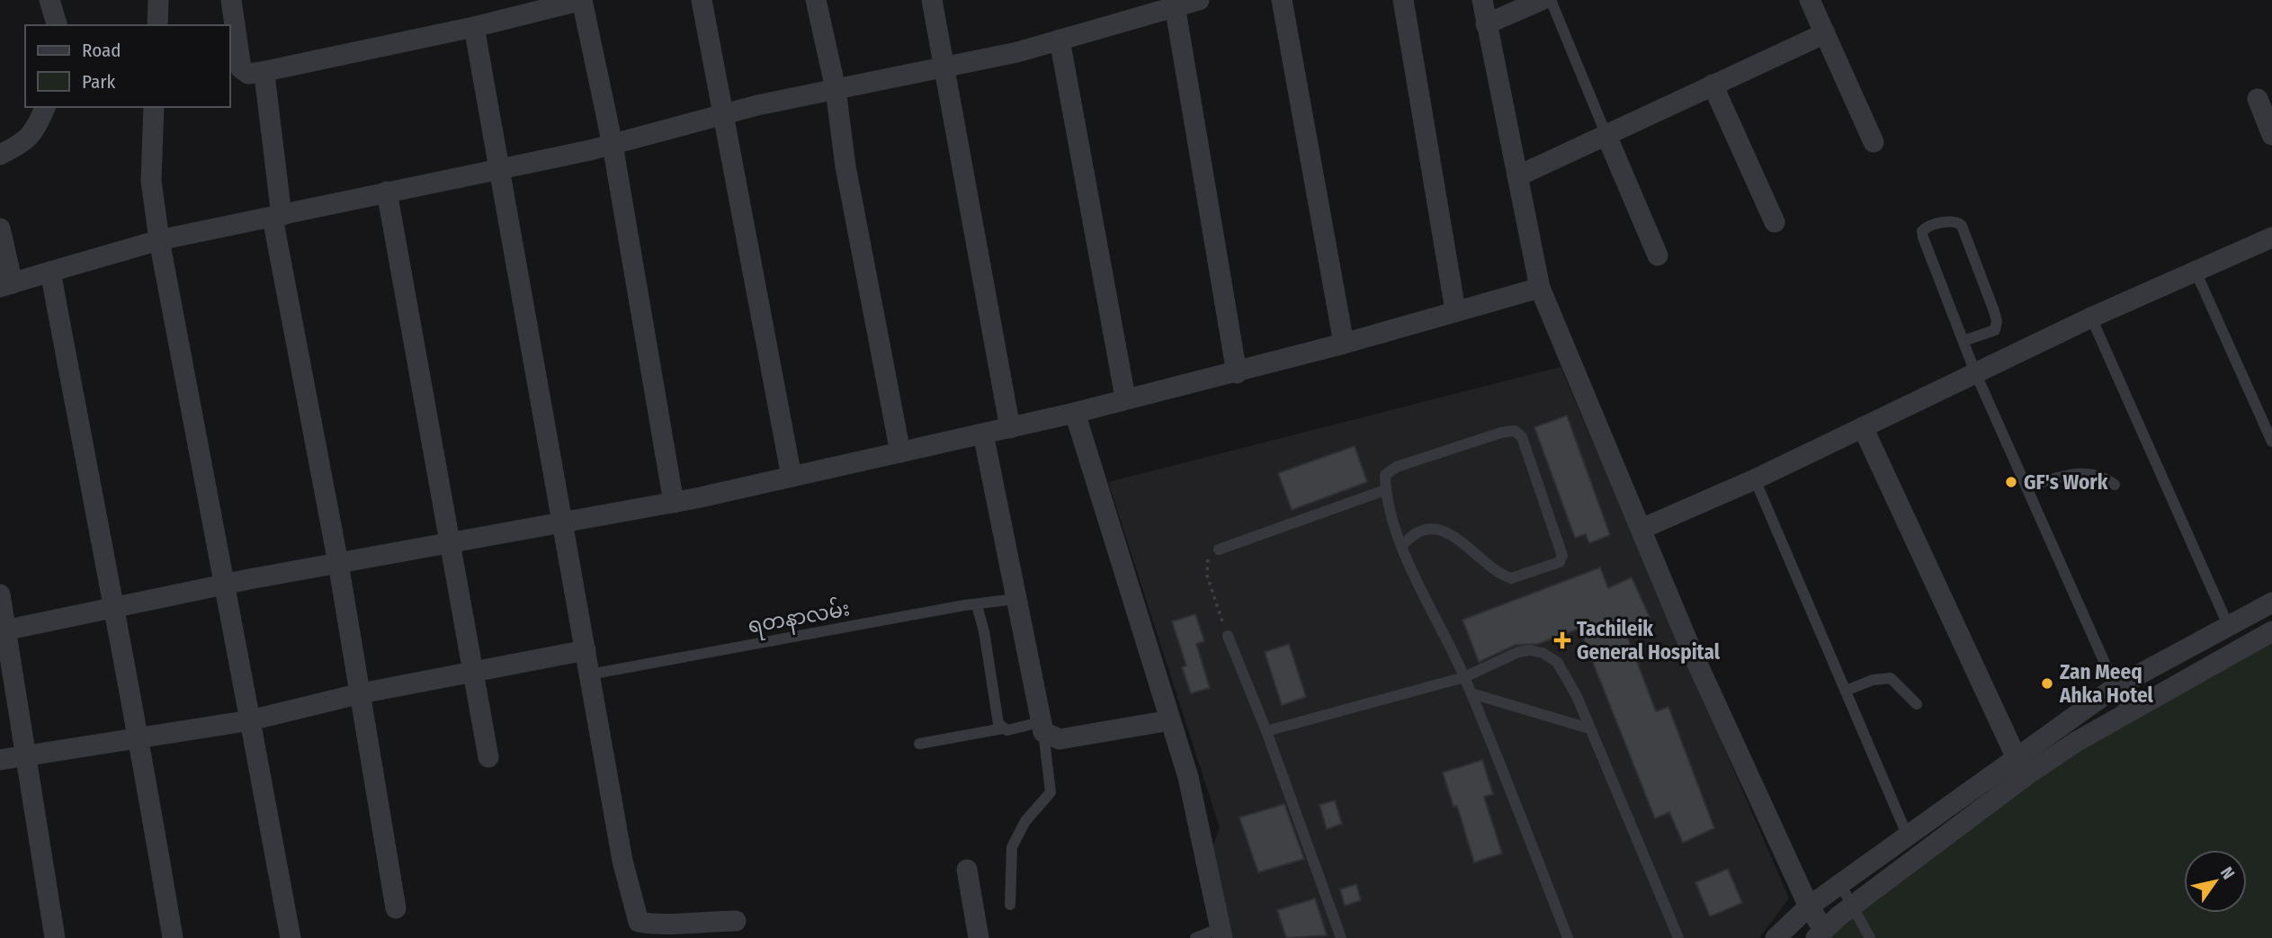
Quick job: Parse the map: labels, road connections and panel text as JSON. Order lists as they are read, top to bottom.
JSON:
{
  "streets": {
    "lane": ["ရတနာလမ်း"]
  },
  "places": {
    "other": ["GF's Work", "Zan Meeq Ahka Hotel"],
    "health": ["Tachileik General Hospital"]
  },
  "legend": ["Road", "Park"],
  "north": "top right"
}
